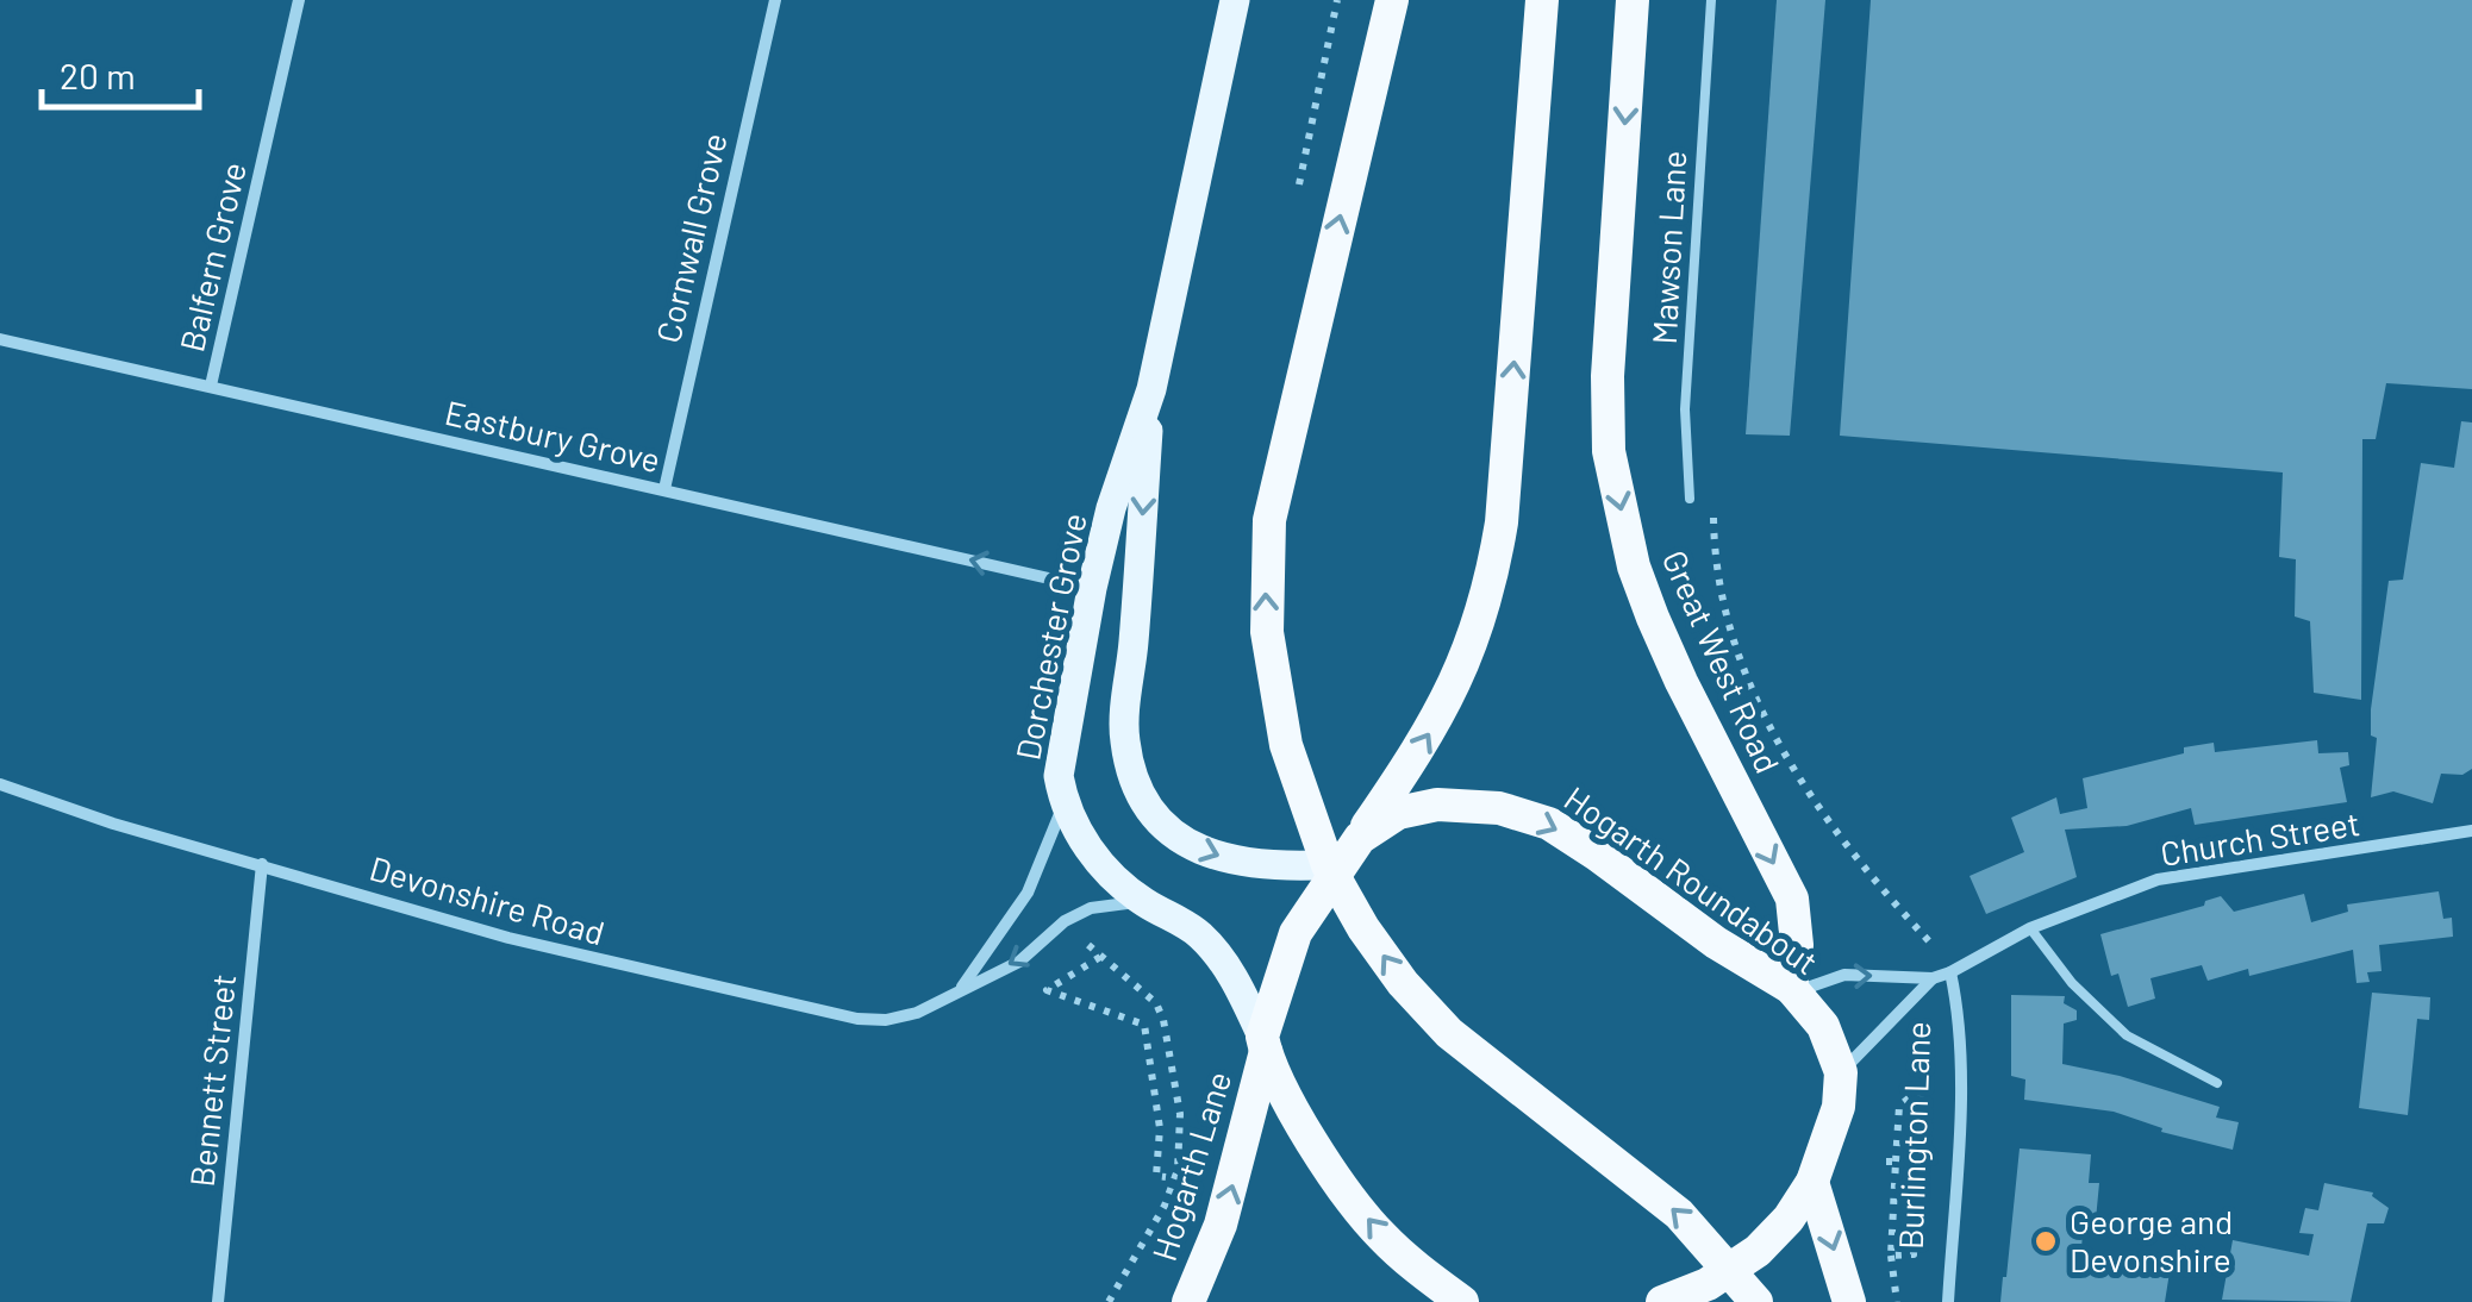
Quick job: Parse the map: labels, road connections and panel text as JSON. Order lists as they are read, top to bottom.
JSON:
{
  "streets": {
    "highway": ["Great West Road", "Hogarth Roundabout", "Hogarth Lane"],
    "main road": ["Dorchester Grove"],
    "street": [
      "Cornwall Grove",
      "Balfern Grove",
      "Eastbury Grove",
      "Church Street",
      "Devonshire Road",
      "Bennett Street",
      "Burlington Lane"
    ],
    "lane": ["Mawson Lane"]
  },
  "crossings": [
    ["Cornwall Grove", "Eastbury Grove"],
    ["Balfern Grove", "Eastbury Grove"],
    ["Eastbury Grove", "Dorchester Grove"],
    ["Dorchester Grove", "Hogarth Roundabout"],
    ["Dorchester Grove", "Devonshire Road"],
    ["Dorchester Grove", "Hogarth Lane"],
    ["Great West Road", "Church Street"],
    ["Great West Road", "Hogarth Roundabout"],
    ["Church Street", "Hogarth Roundabout"],
    ["Church Street", "Burlington Lane"],
    ["Hogarth Roundabout", "Hogarth Lane"],
    ["Devonshire Road", "Bennett Street"]
  ],
  "one_way": ["Eastbury Grove", "Hogarth Roundabout", "Hogarth Lane"],
  "places": ["George and Devonshire"],
  "scale_bar": "20 m"
}
